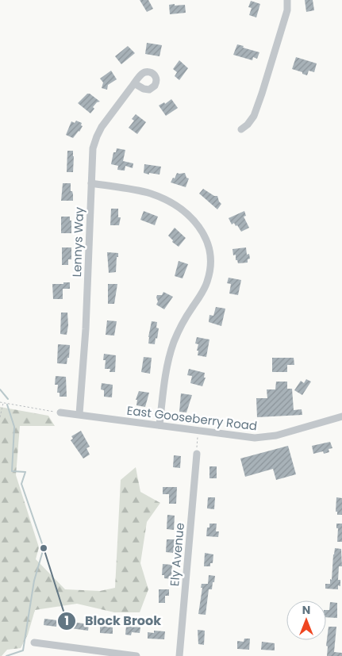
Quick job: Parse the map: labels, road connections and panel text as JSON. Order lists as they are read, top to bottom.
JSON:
{
  "streets": {
    "street": ["Lennys Way", "East Gooseberry Road", "Ely Avenue"]
  },
  "crossings": [
    ["Lennys Way", "East Gooseberry Road"]
  ],
  "places": ["Block Brook"],
  "north": "top"
}
